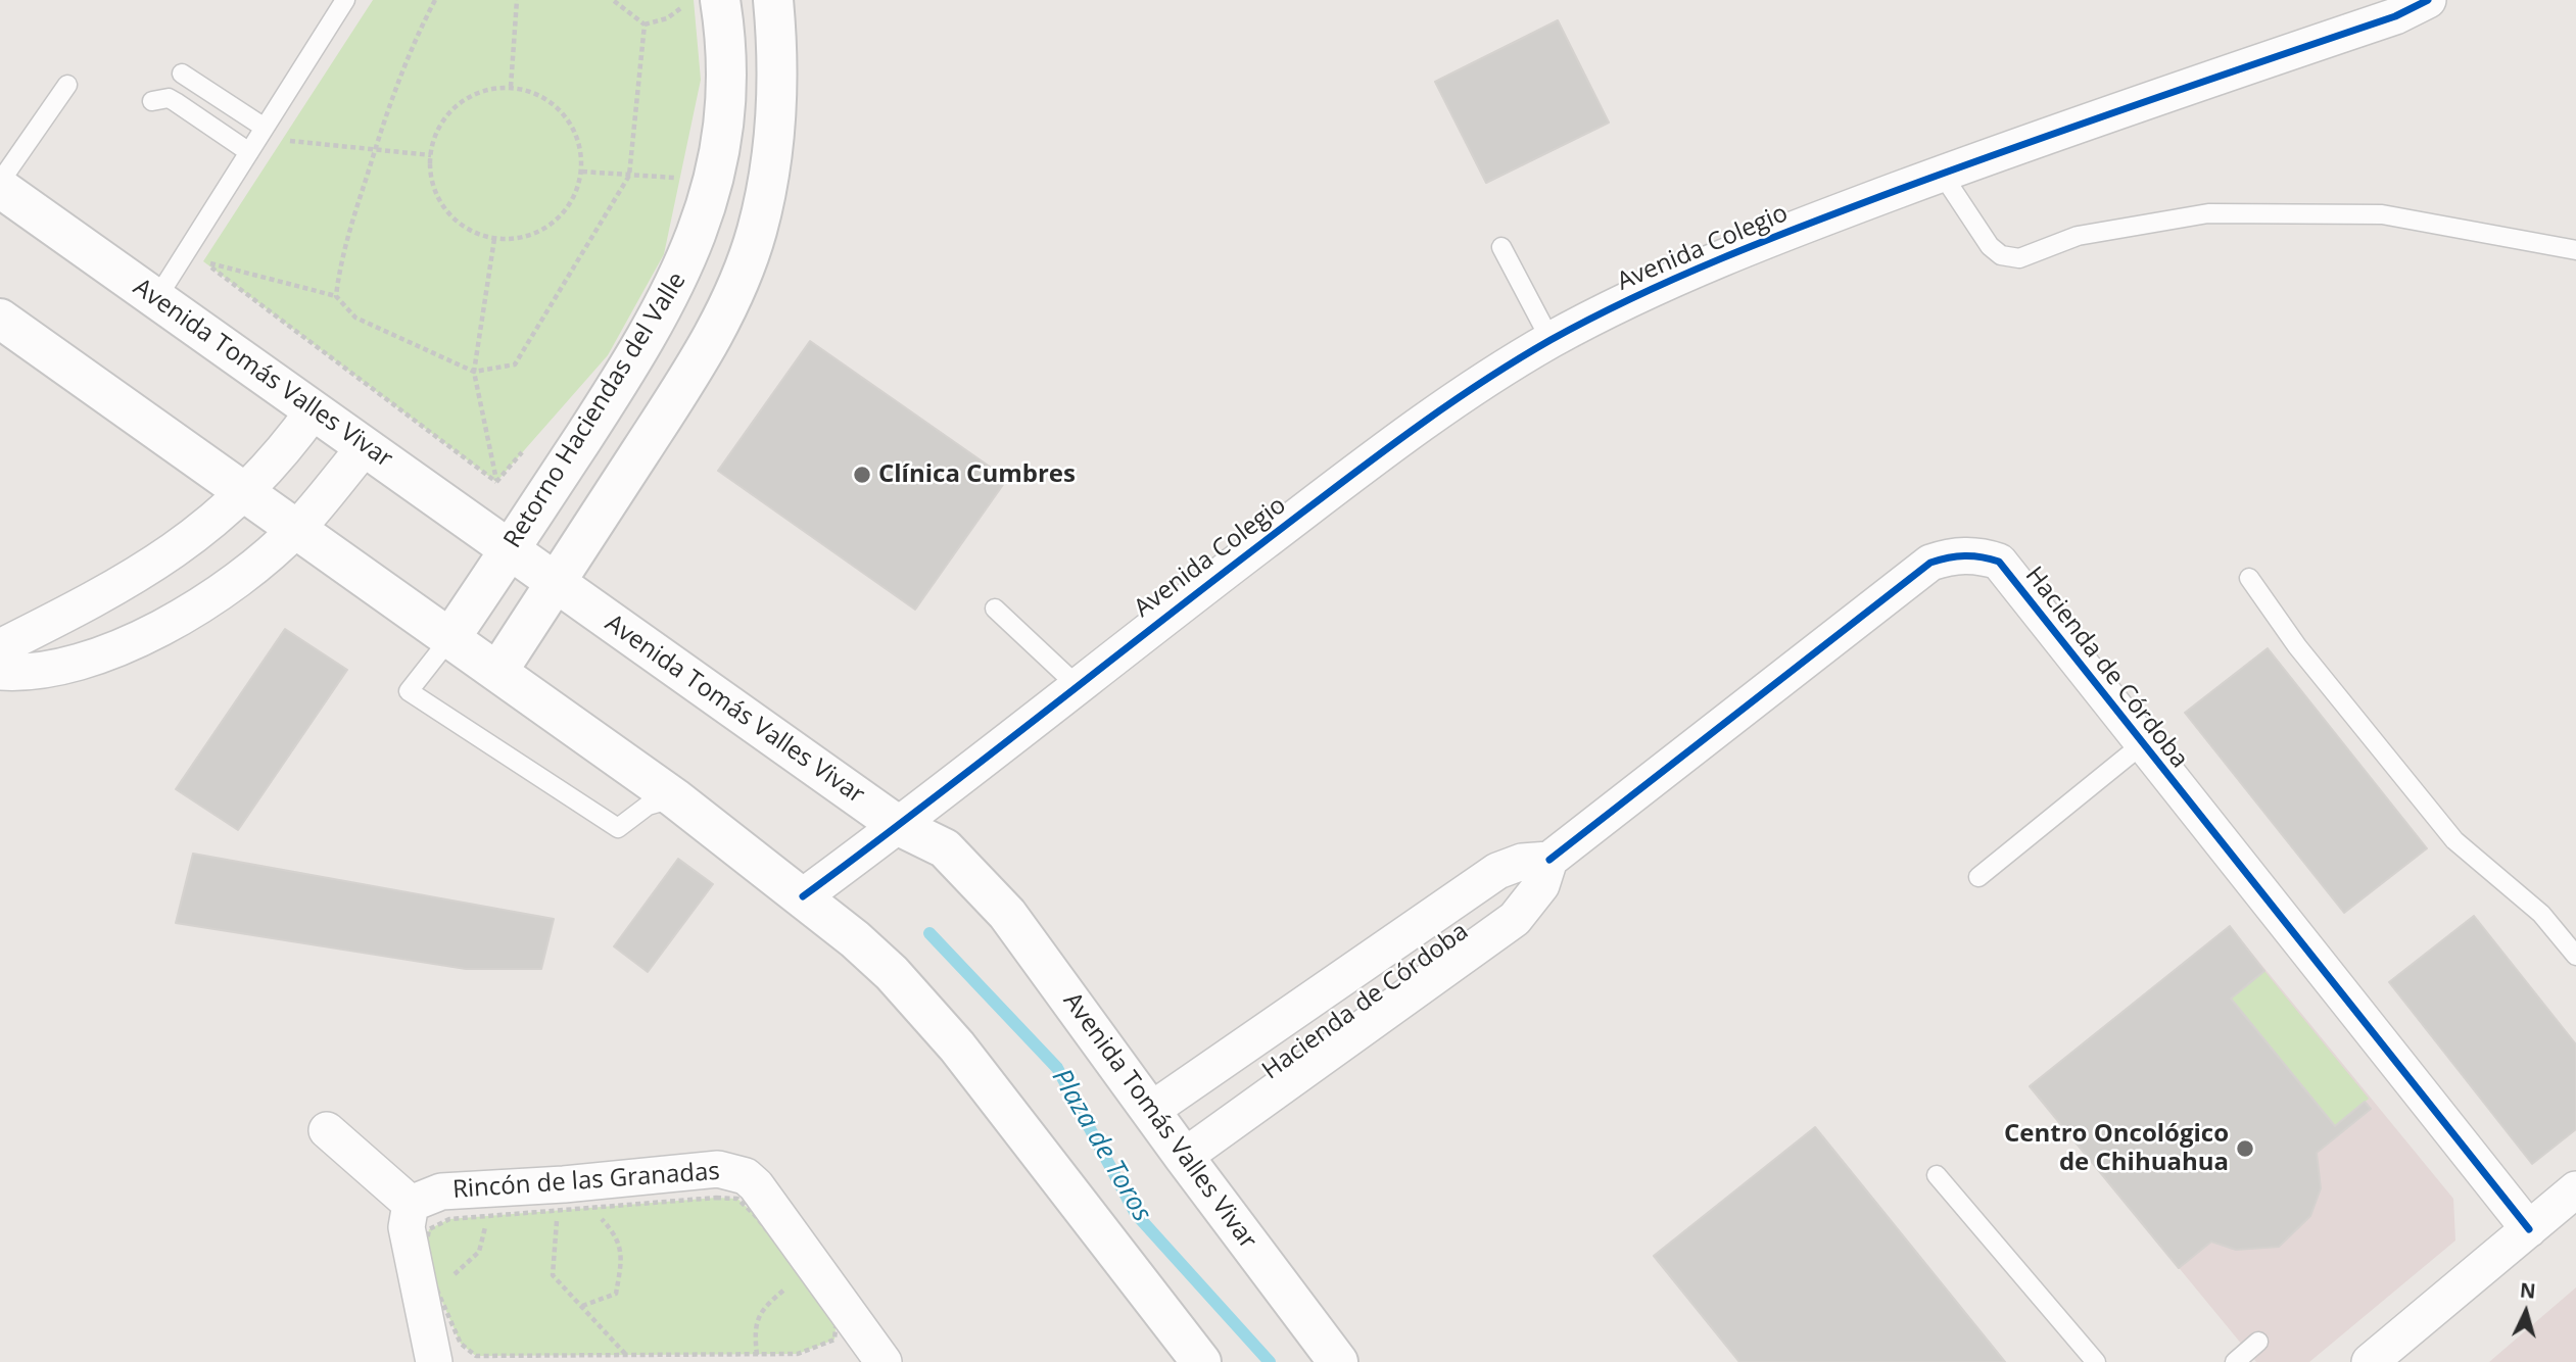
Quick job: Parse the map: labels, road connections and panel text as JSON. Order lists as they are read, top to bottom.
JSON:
{
  "streets": {
    "main road": ["Avenida Tomás Valles Vivar", "Retorno Haciendas del Valle"],
    "street": ["Avenida Colegio", "Hacienda de Córdoba", "Rincón de las Granadas"]
  },
  "crossings": [
    ["Avenida Colegio", "Avenida Tomás Valles Vivar"],
    ["Avenida Tomás Valles Vivar", "Retorno Haciendas del Valle"],
    ["Avenida Tomás Valles Vivar", "Hacienda de Córdoba"]
  ],
  "water": ["Plaza de Toros"],
  "places": ["Clínica Cumbres", "Centro Oncológico de Chihuahua"],
  "north": "top"
}
